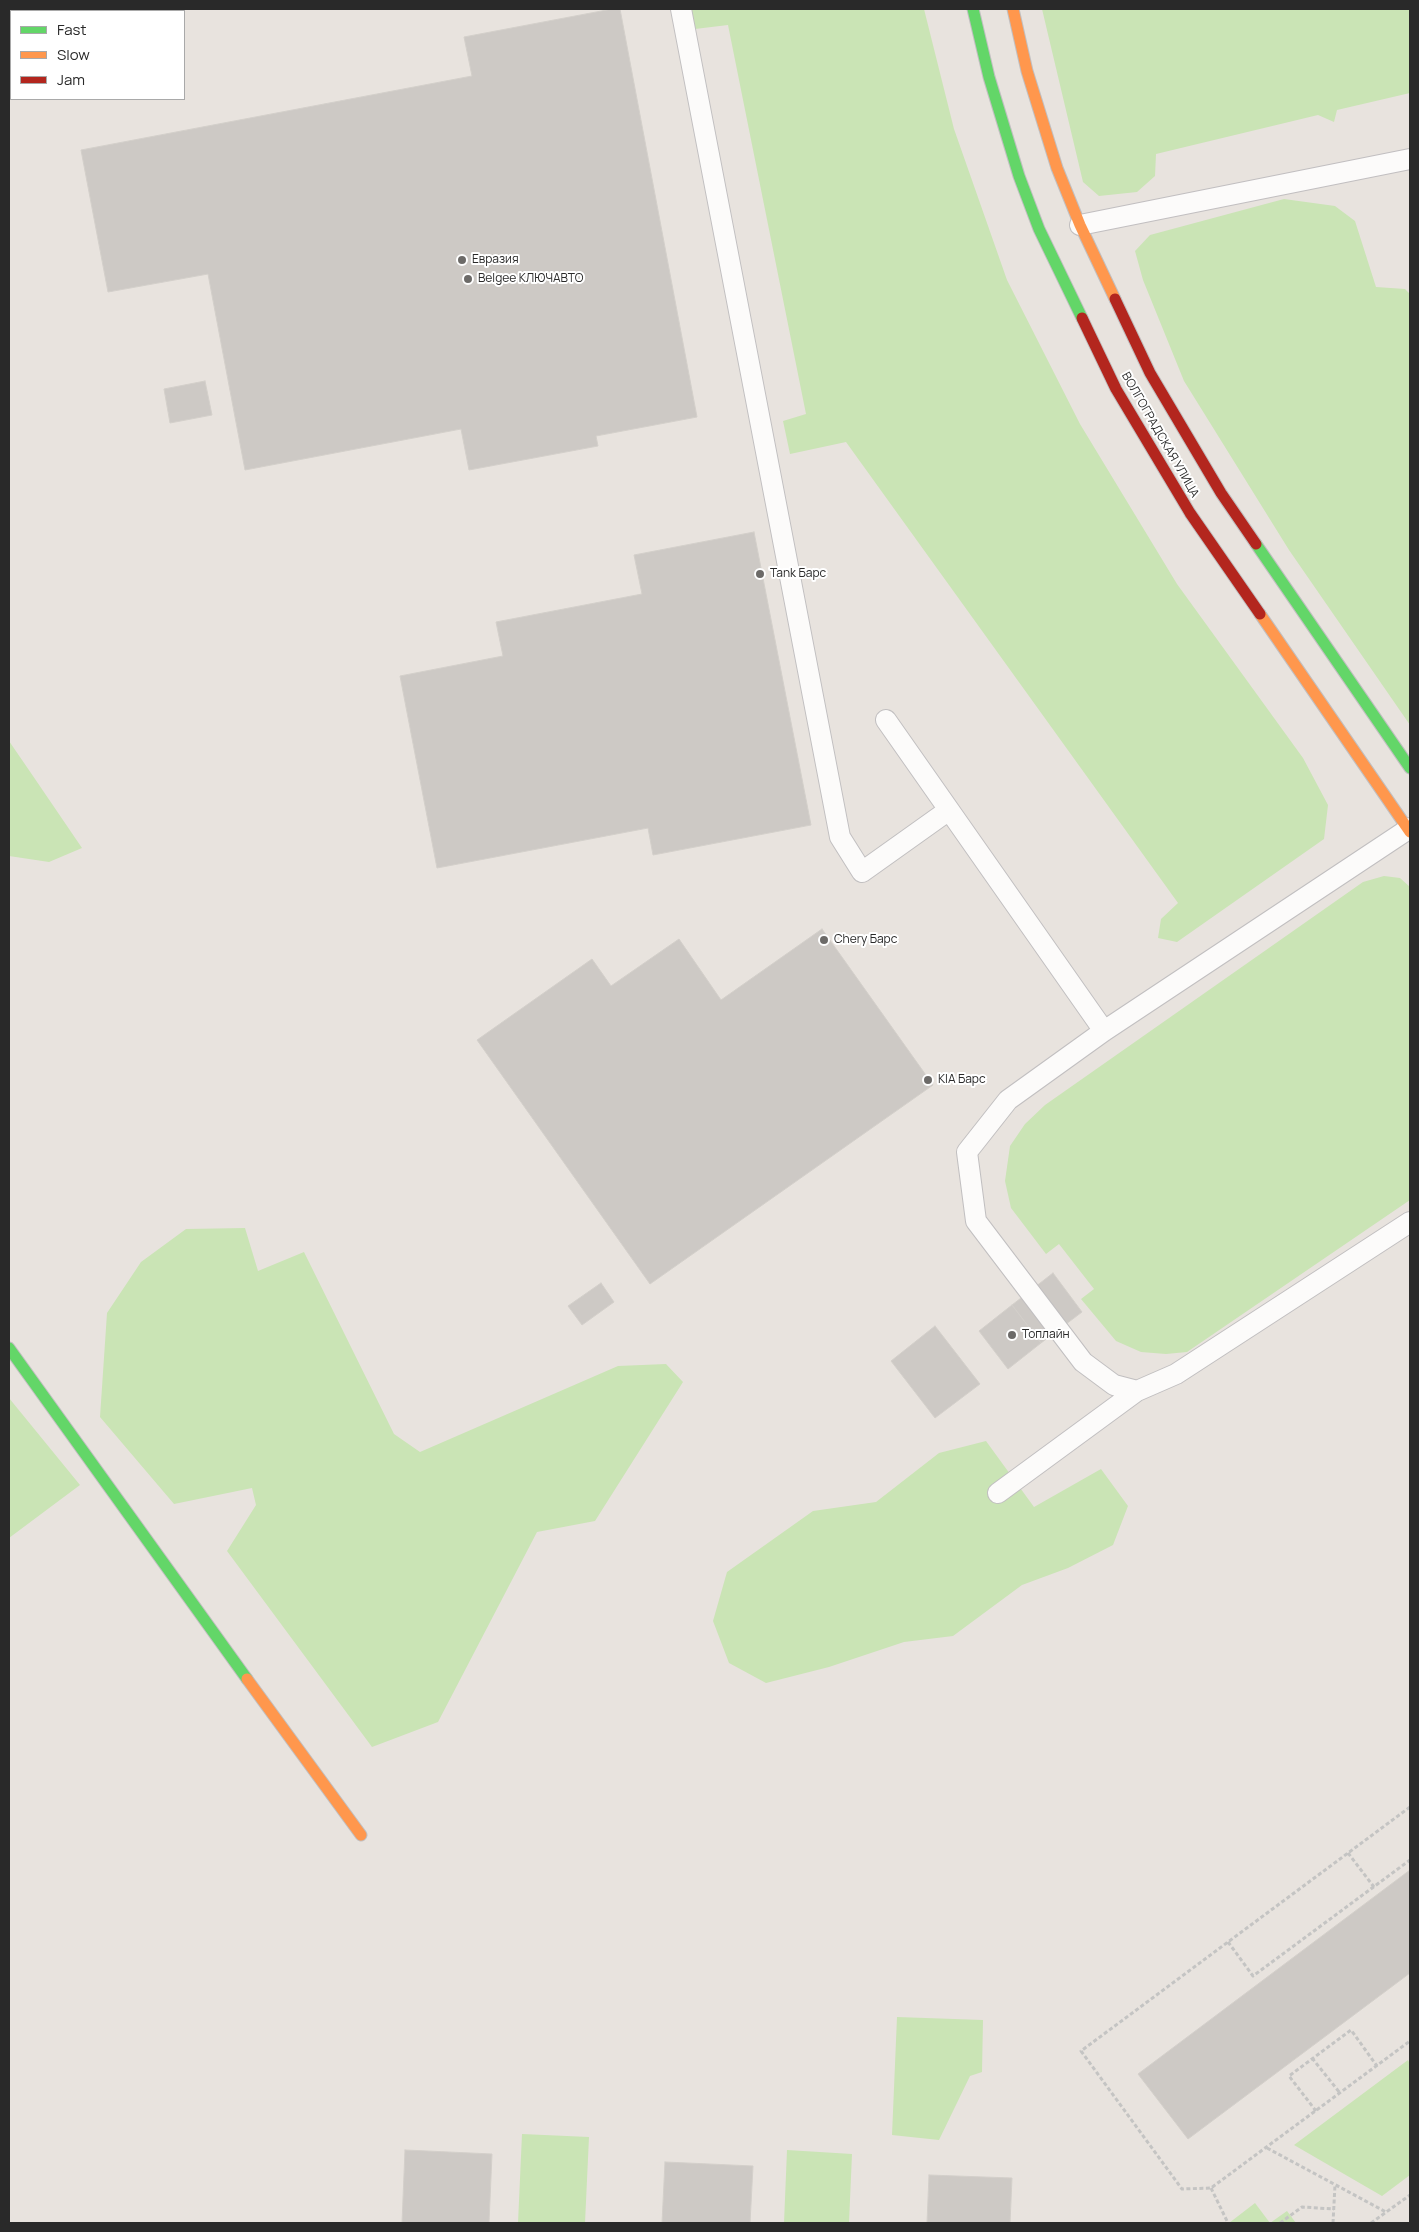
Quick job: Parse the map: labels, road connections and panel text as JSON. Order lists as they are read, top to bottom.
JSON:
{
  "streets": {
    "main road": ["ВОЛГОГРАДСКАЯ УЛИЦА"]
  },
  "places": [
    "Евразия",
    "Belgee КЛЮЧАВТО",
    "Tank Барс",
    "Chery Барс",
    "KIA Барс",
    "Топлайн"
  ],
  "legend": ["Fast", "Slow", "Jam"]
}
